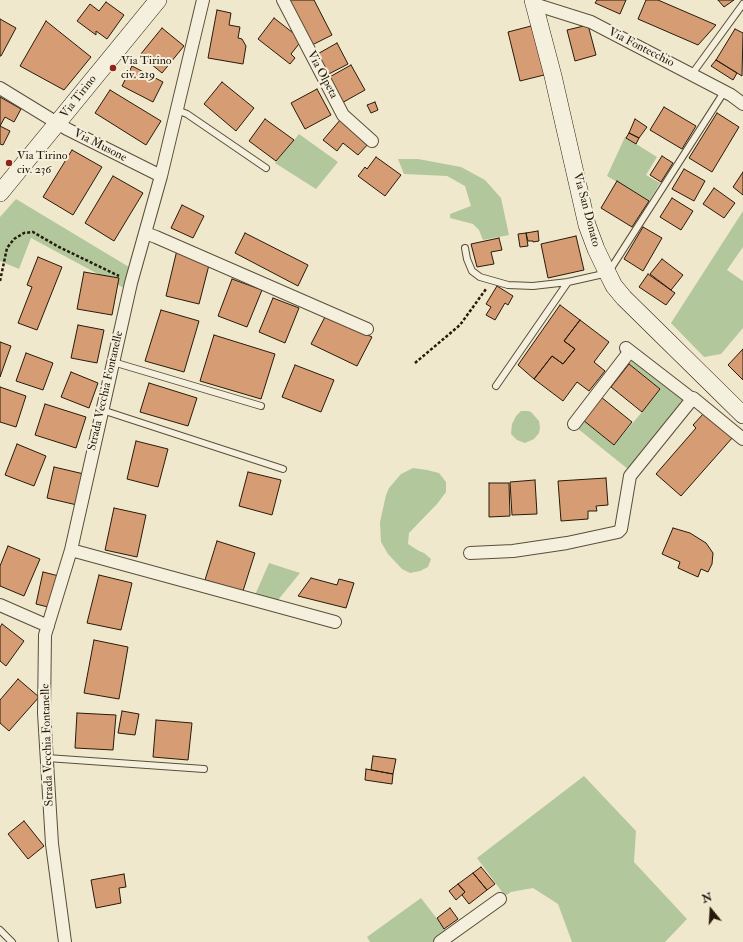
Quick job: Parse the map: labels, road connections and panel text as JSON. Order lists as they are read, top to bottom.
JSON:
{
  "streets": {
    "street": [
      "Via Fontecchio",
      "Via Olpeta",
      "Via Tirino",
      "Via Musone",
      "Via San Donato",
      "Strada Vecchia Fontanelle"
    ]
  },
  "crossings": [
    ["Via Fontecchio", "Via San Donato"],
    ["Via Tirino", "Via Musone"],
    ["Via Musone", "Strada Vecchia Fontanelle"]
  ],
  "places": ["Via Tirino civ. 219", "Via Tirino civ. 236"],
  "north": "top"
}
